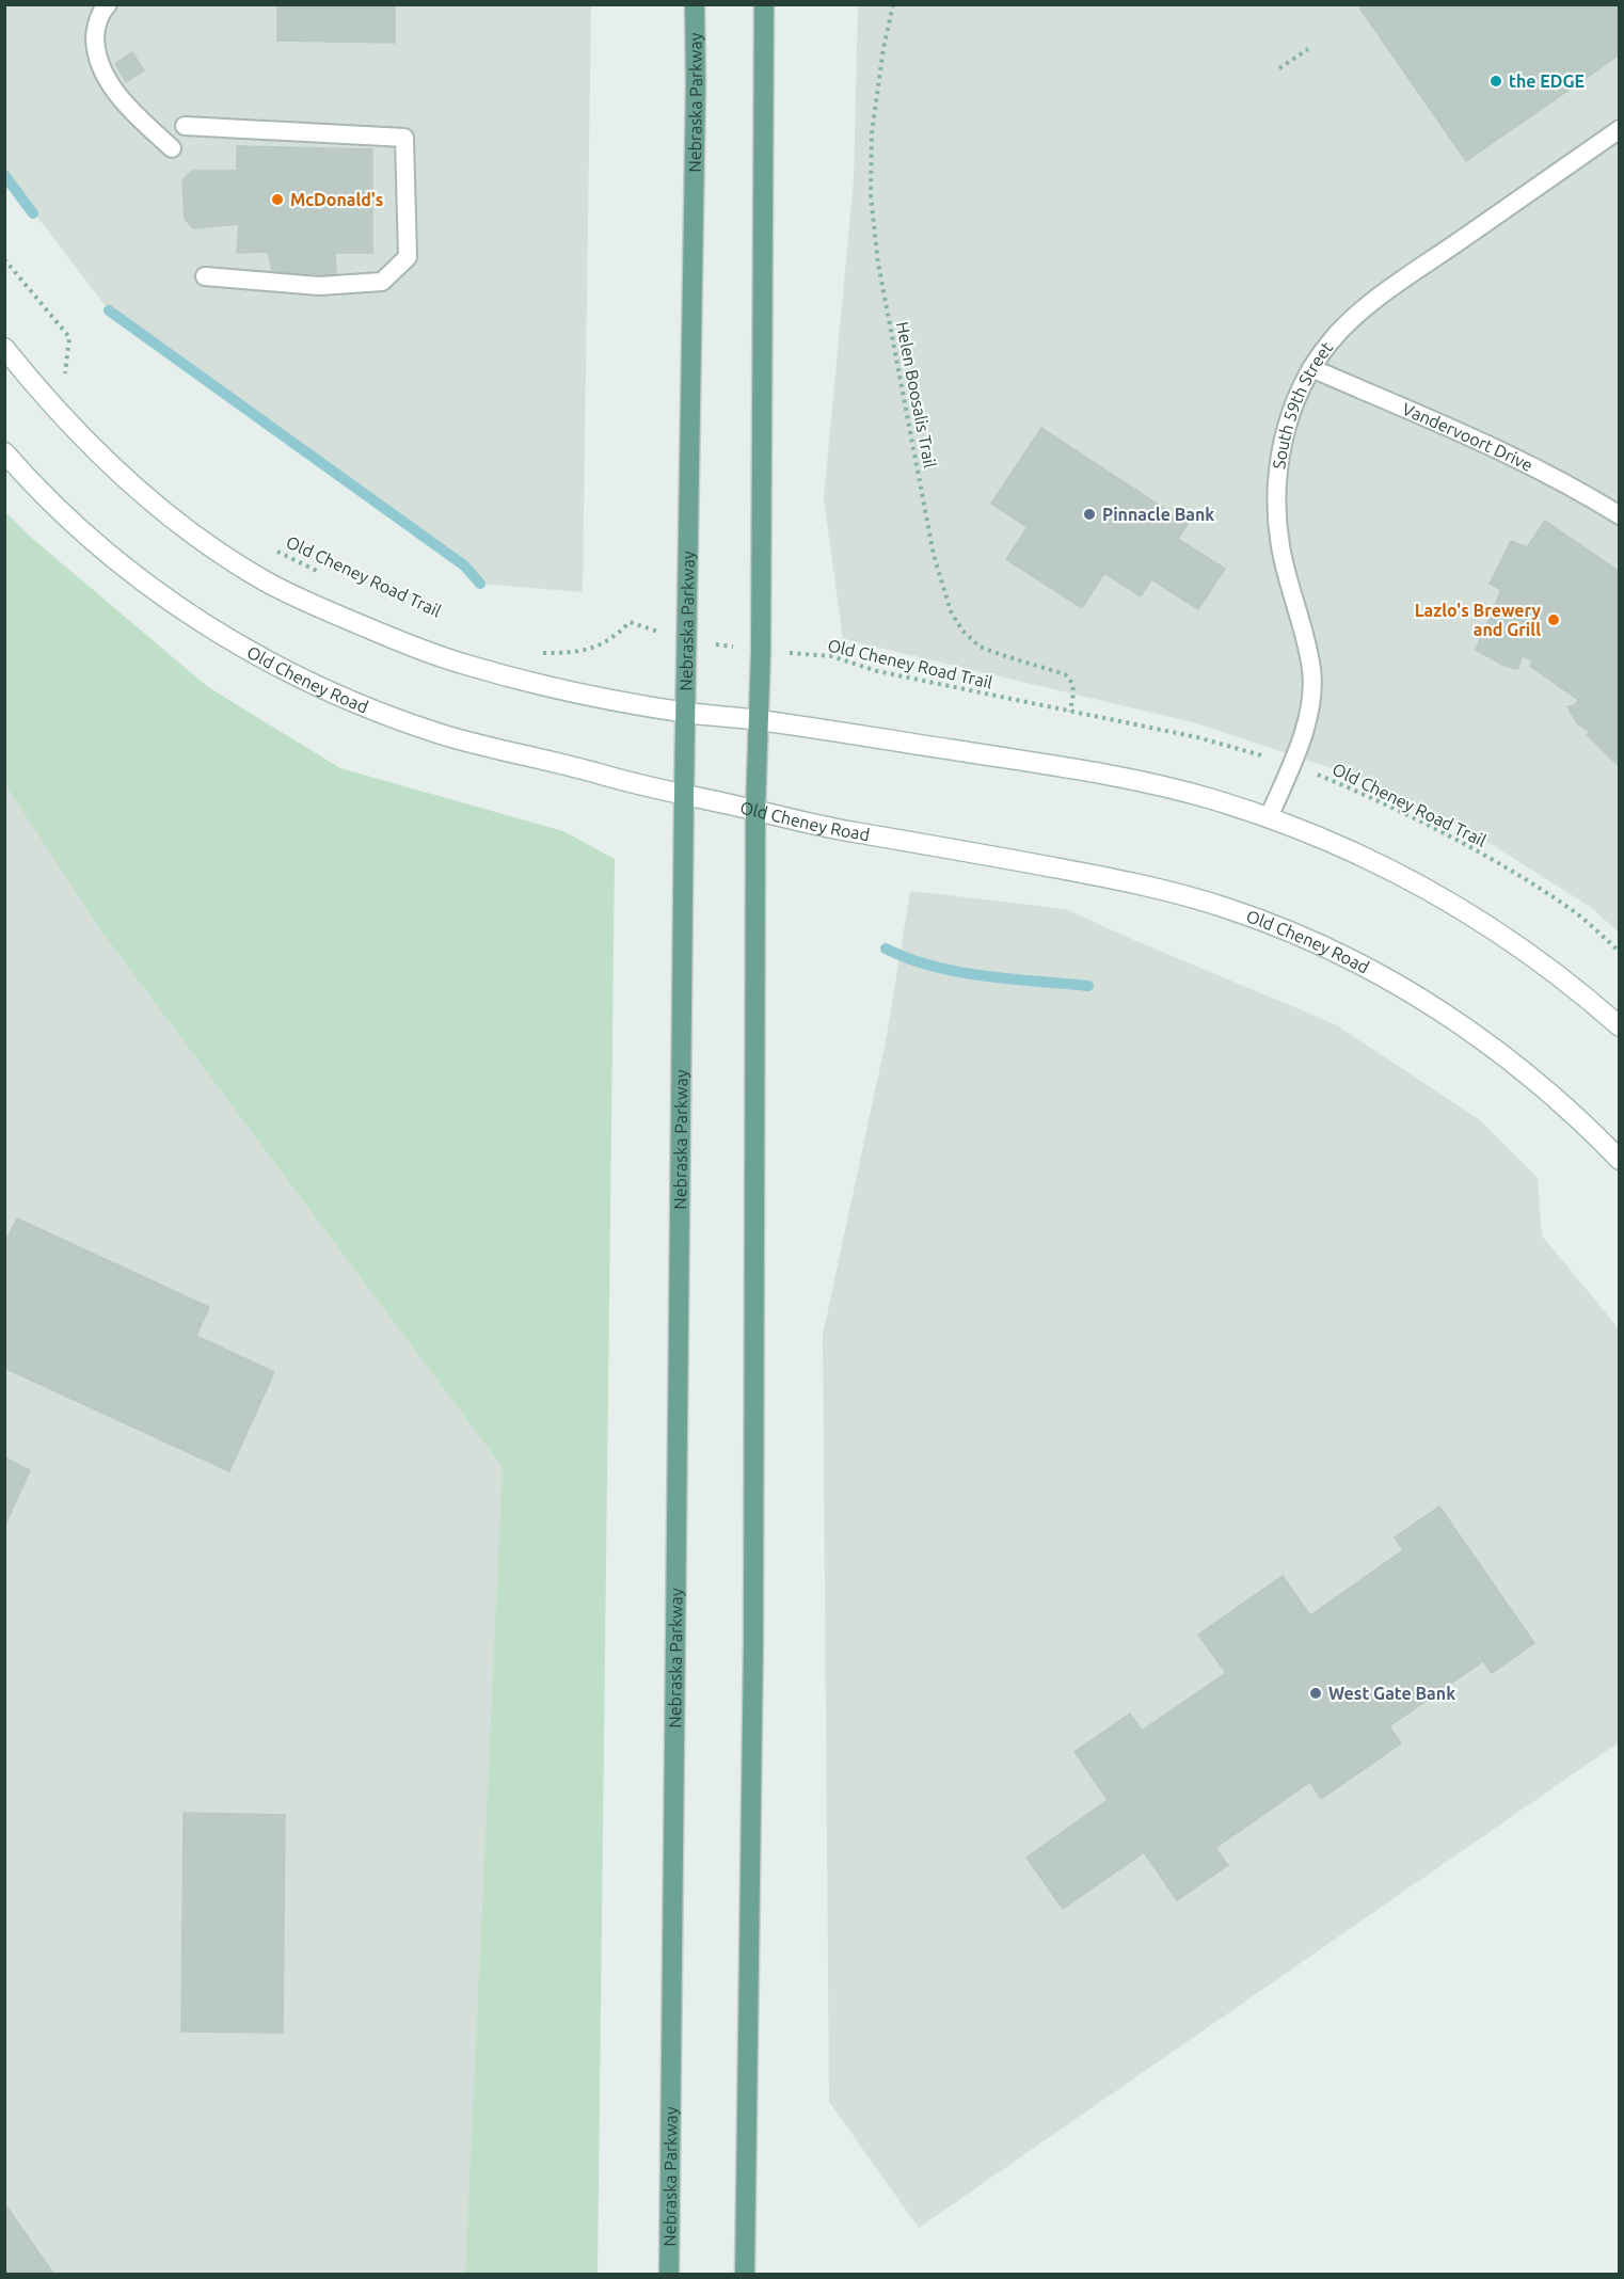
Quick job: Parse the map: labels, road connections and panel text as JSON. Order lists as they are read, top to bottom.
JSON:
{
  "streets": {
    "main road": ["Nebraska Parkway", "Old Cheney Road"],
    "lane": ["South 59th Street", "Vandervoort Drive"],
    "path": ["Helen Boosalis Trail", "Old Cheney Road Trail"]
  },
  "crossings": [
    ["Nebraska Parkway", "Old Cheney Road Trail"],
    ["Nebraska Parkway", "Old Cheney Road"],
    ["Helen Boosalis Trail", "Old Cheney Road Trail"],
    ["South 59th Street", "Vandervoort Drive"],
    ["South 59th Street", "Old Cheney Road Trail"]
  ],
  "places": [
    "the EDGE",
    "McDonald's",
    "Pinnacle Bank",
    "Lazlo's Brewery and Grill",
    "West Gate Bank"
  ]
}
